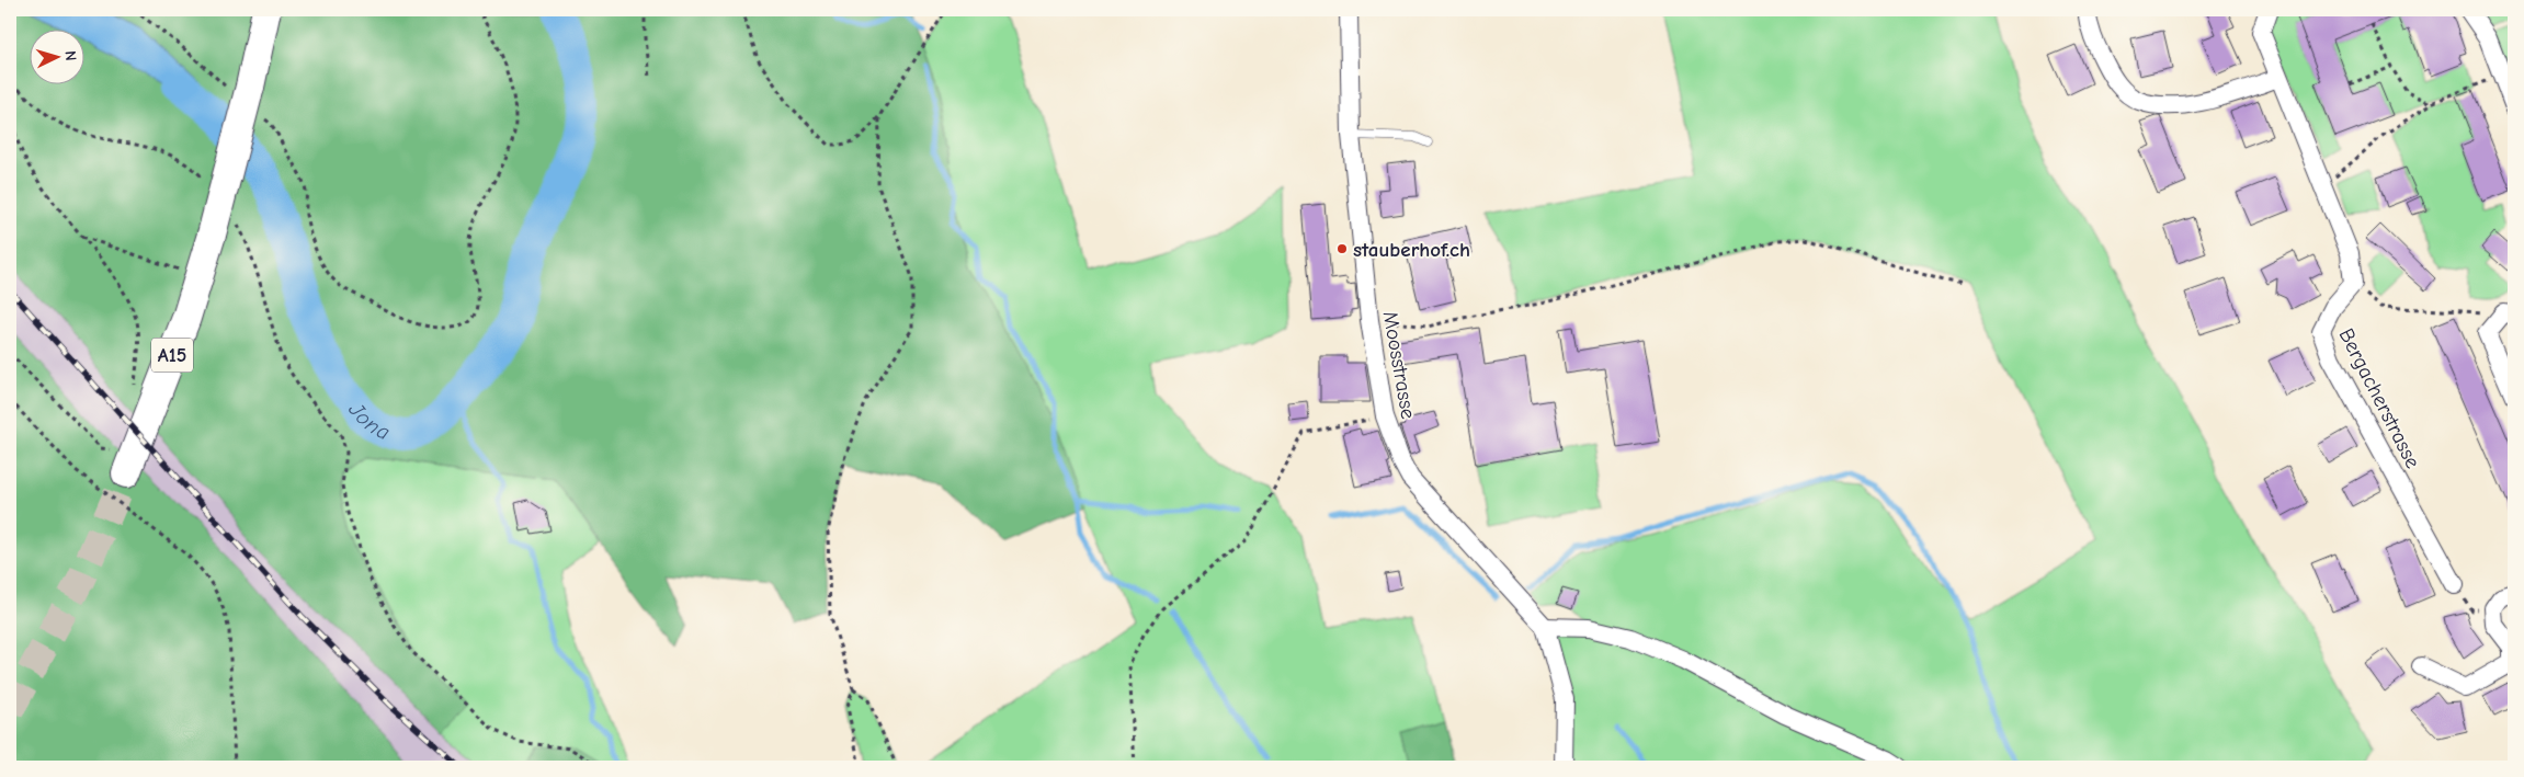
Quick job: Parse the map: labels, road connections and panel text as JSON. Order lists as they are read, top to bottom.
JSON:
{
  "streets": {
    "highway": ["A15"],
    "street": ["Moosstrasse", "Bergacherstrasse"]
  },
  "water": ["Jona"],
  "places": ["stauberhof.ch"],
  "north": "right"
}
